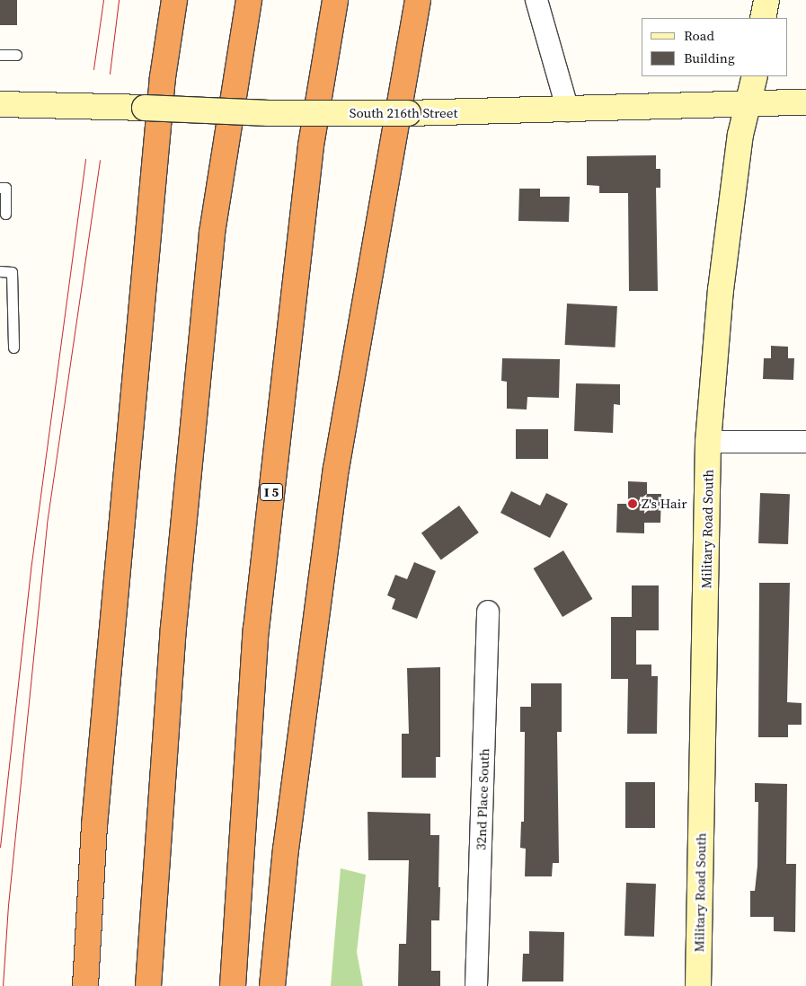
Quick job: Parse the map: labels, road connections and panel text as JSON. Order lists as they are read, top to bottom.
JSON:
{
  "streets": {
    "highway": ["I 5"],
    "main road": ["South 216th Street", "Military Road South"],
    "street": ["32nd Place South"]
  },
  "crossings": [
    ["South 216th Street", "Military Road South"]
  ],
  "places": ["Z's Hair"],
  "legend": ["Road", "Building"]
}
